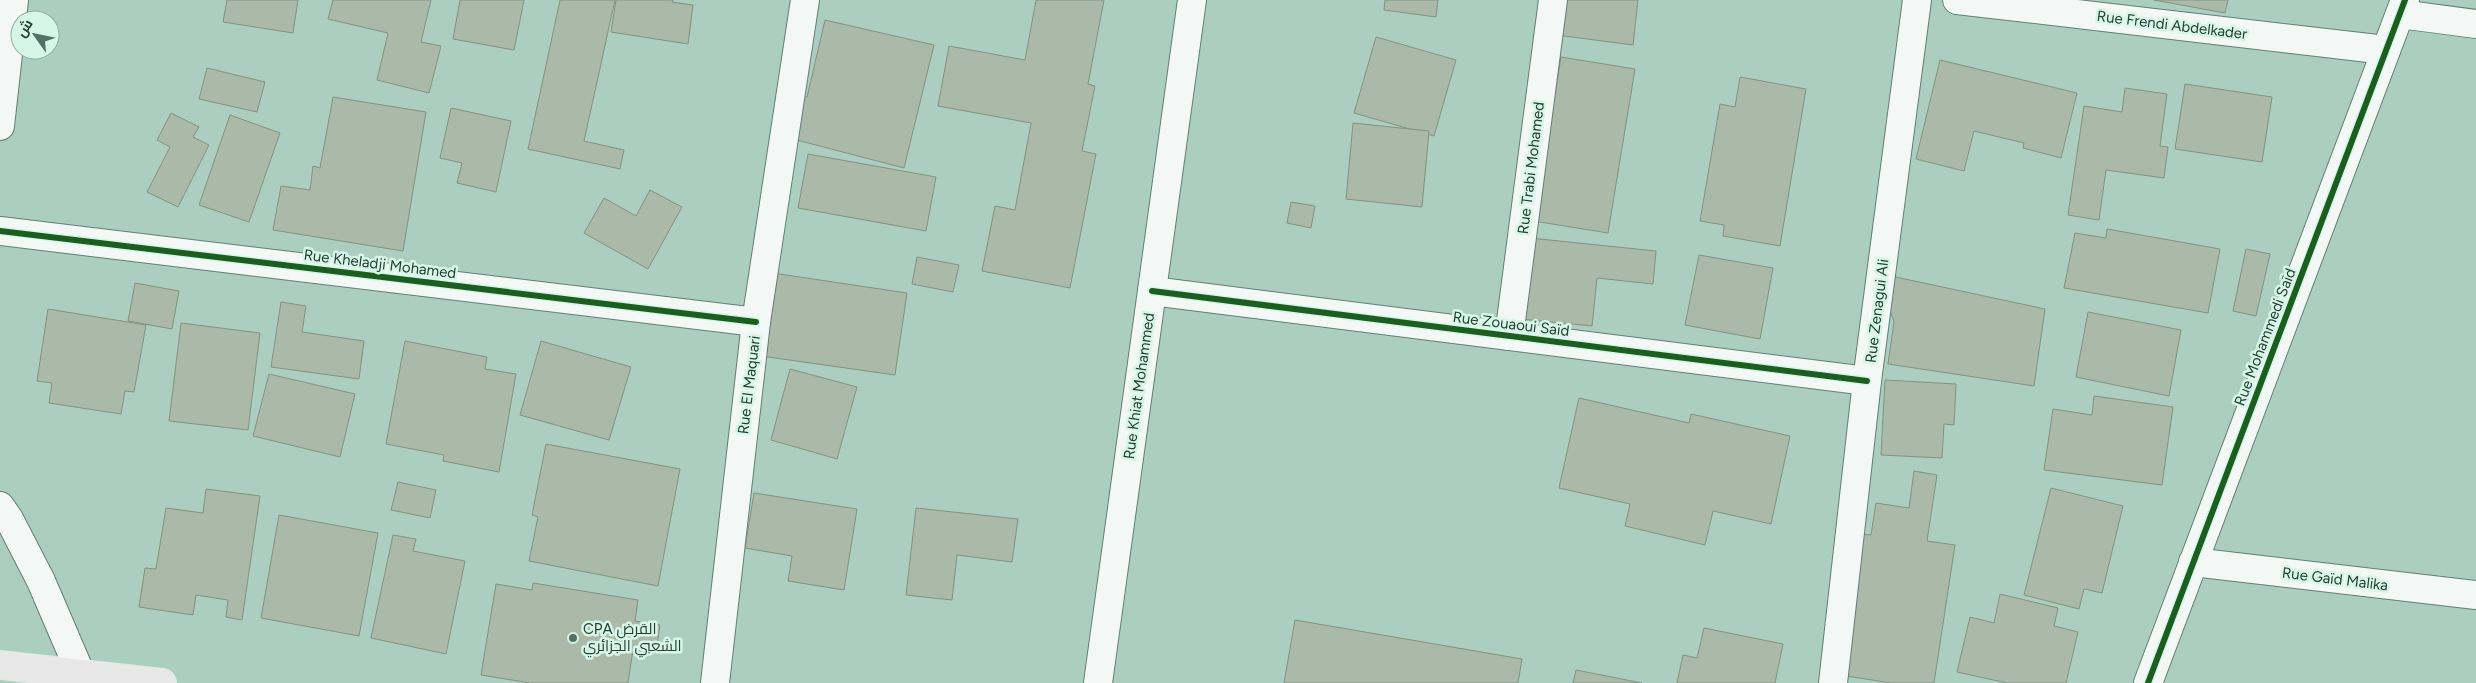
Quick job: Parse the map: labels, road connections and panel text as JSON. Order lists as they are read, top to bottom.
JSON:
{
  "streets": {
    "street": [
      "Rue Frendi Abdelkader",
      "Rue Trabi Mohamed",
      "Rue Kheladji Mohamed",
      "Rue Zenagui Ali",
      "Rue Zouaoui Saïd",
      "Rue Mohammedi Saïd",
      "Rue El Maquari",
      "Rue Khiat Mohammed",
      "Rue Gaïd Malika"
    ]
  },
  "crossings": [
    ["Rue Frendi Abdelkader", "Rue Mohammedi Saïd"],
    ["Rue Trabi Mohamed", "Rue Zouaoui Saïd"],
    ["Rue Kheladji Mohamed", "Rue El Maquari"],
    ["Rue Zenagui Ali", "Rue Zouaoui Saïd"],
    ["Rue Zouaoui Saïd", "Rue Khiat Mohammed"],
    ["Rue Mohammedi Saïd", "Rue Gaïd Malika"]
  ],
  "places": ["CPA القرض الشعبي الجزائري"],
  "north": "top left"
}
